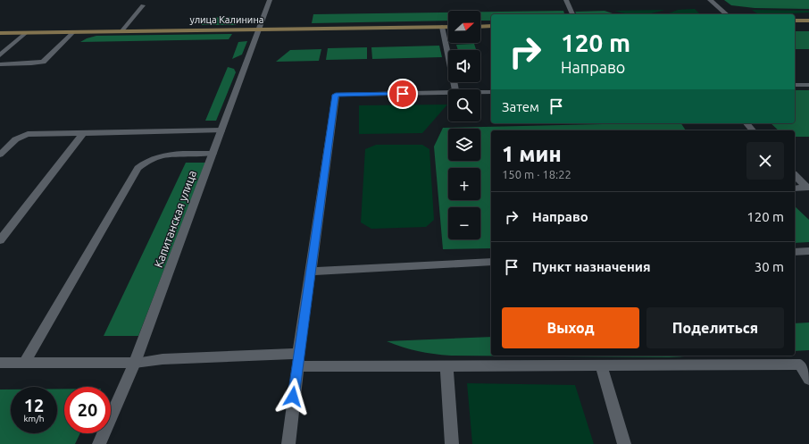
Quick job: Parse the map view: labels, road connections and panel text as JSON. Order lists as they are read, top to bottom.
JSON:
{
  "streets": {
    "main road": ["улица Калинина"],
    "street": ["Капитанская улица"]
  },
  "crossings": [
    ["улица Калинина", "Капитанская улица"]
  ],
  "north": "right",
  "page": {
    "map_buttons": ["+", "−"],
    "turn": ["120 m", "Направо"],
    "then": "Затем",
    "heading": ["1 мин", "150 m · 18:22"],
    "list": [
      {
        "name": "Направо",
        "value": "120 m"
      },
      {
        "name": "Пункт назначения",
        "value": "30 m"
      }
    ],
    "buttons": ["Выход", "Поделиться"],
    "speed": "12 km/h",
    "limit": "20"
  }
}
